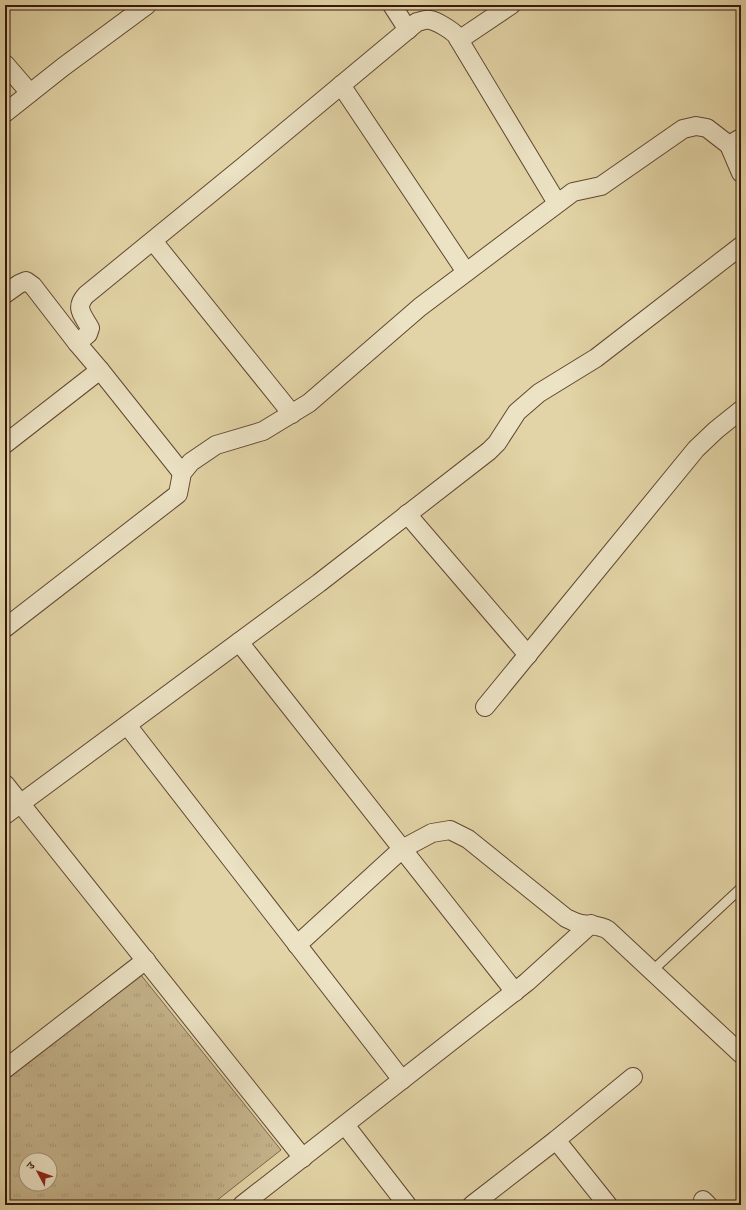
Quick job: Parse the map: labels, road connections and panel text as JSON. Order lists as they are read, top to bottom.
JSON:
{
  "north": "top left"
}
